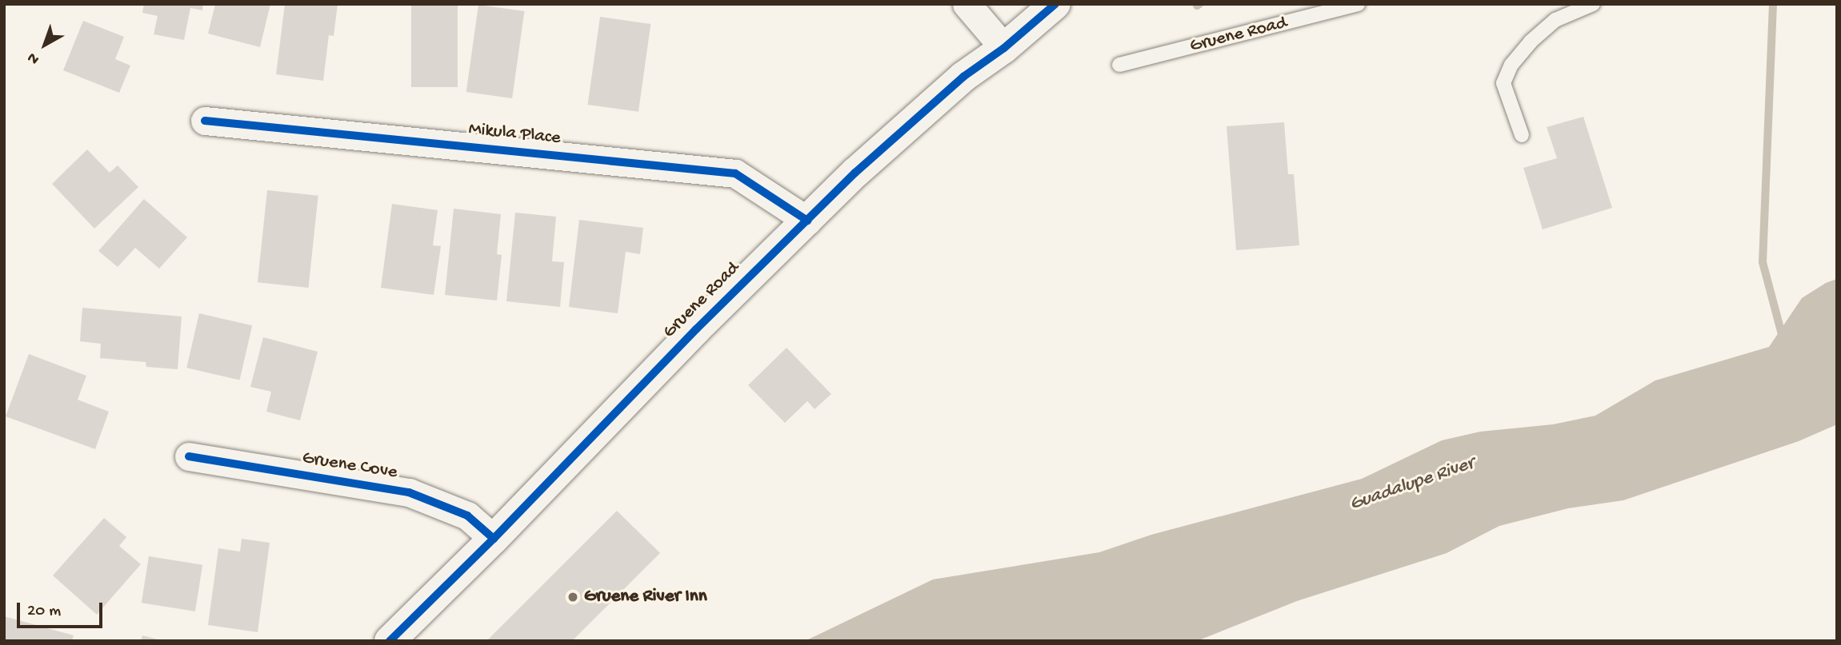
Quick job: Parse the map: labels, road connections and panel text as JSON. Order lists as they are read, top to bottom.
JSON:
{
  "streets": {
    "street": ["Gruene Road", "Mikula Place", "Gruene Cove"]
  },
  "crossings": [
    ["Gruene Road", "Mikula Place"],
    ["Gruene Road", "Gruene Cove"]
  ],
  "water": ["Guadalupe River"],
  "places": ["Gruene River Inn"],
  "scale_bar": "20 m",
  "north": "bottom left"
}
